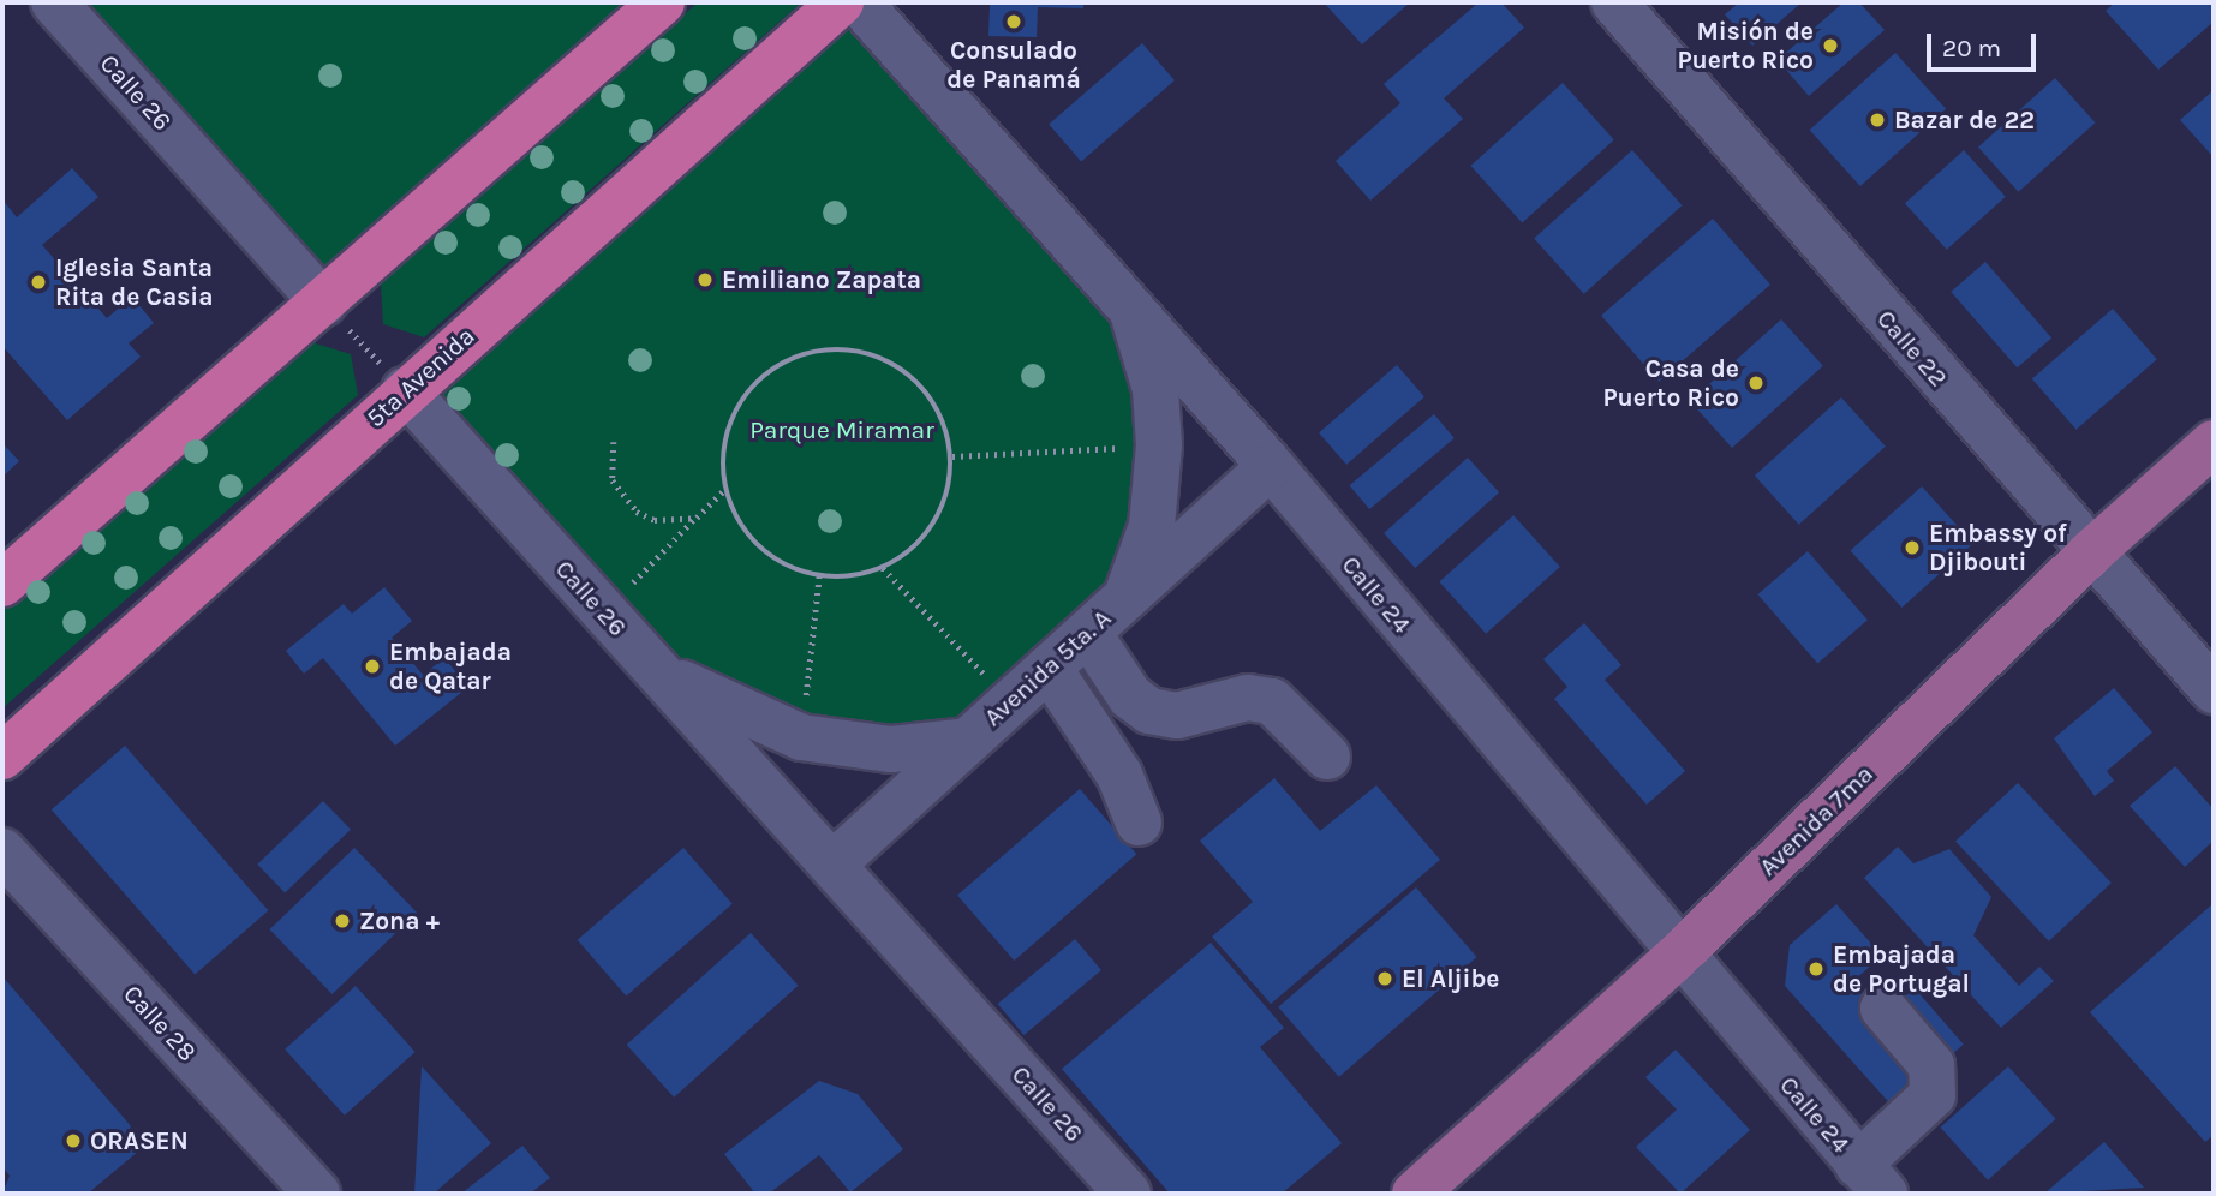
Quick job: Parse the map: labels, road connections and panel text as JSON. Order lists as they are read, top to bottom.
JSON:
{
  "streets": {
    "highway": ["5ta Avenida"],
    "main road": ["Avenida 7ma"],
    "street": [
      "Calle 26",
      "Calle 22",
      "Calle 24",
      "Avenida 5ta. A",
      "Calle 28"
    ]
  },
  "crossings": [
    ["Calle 26", "5ta Avenida"],
    ["Calle 26", "Avenida 5ta. A"],
    ["Calle 22", "Avenida 7ma"],
    ["Calle 24", "Avenida 5ta. A"],
    ["Calle 24", "Avenida 7ma"]
  ],
  "parks": ["Parque Miramar"],
  "places": [
    "Consulado de Panamá",
    "Misión de Puerto Rico",
    "Bazar de 22",
    "Emiliano Zapata",
    "Iglesia Santa Rita de Casia",
    "Casa de Puerto Rico",
    "Embassy of Djibouti",
    "Embajada de Qatar",
    "Zona +",
    "Embajada de Portugal",
    "El Aljibe",
    "ORASEN"
  ],
  "scale_bar": "20 m"
}
